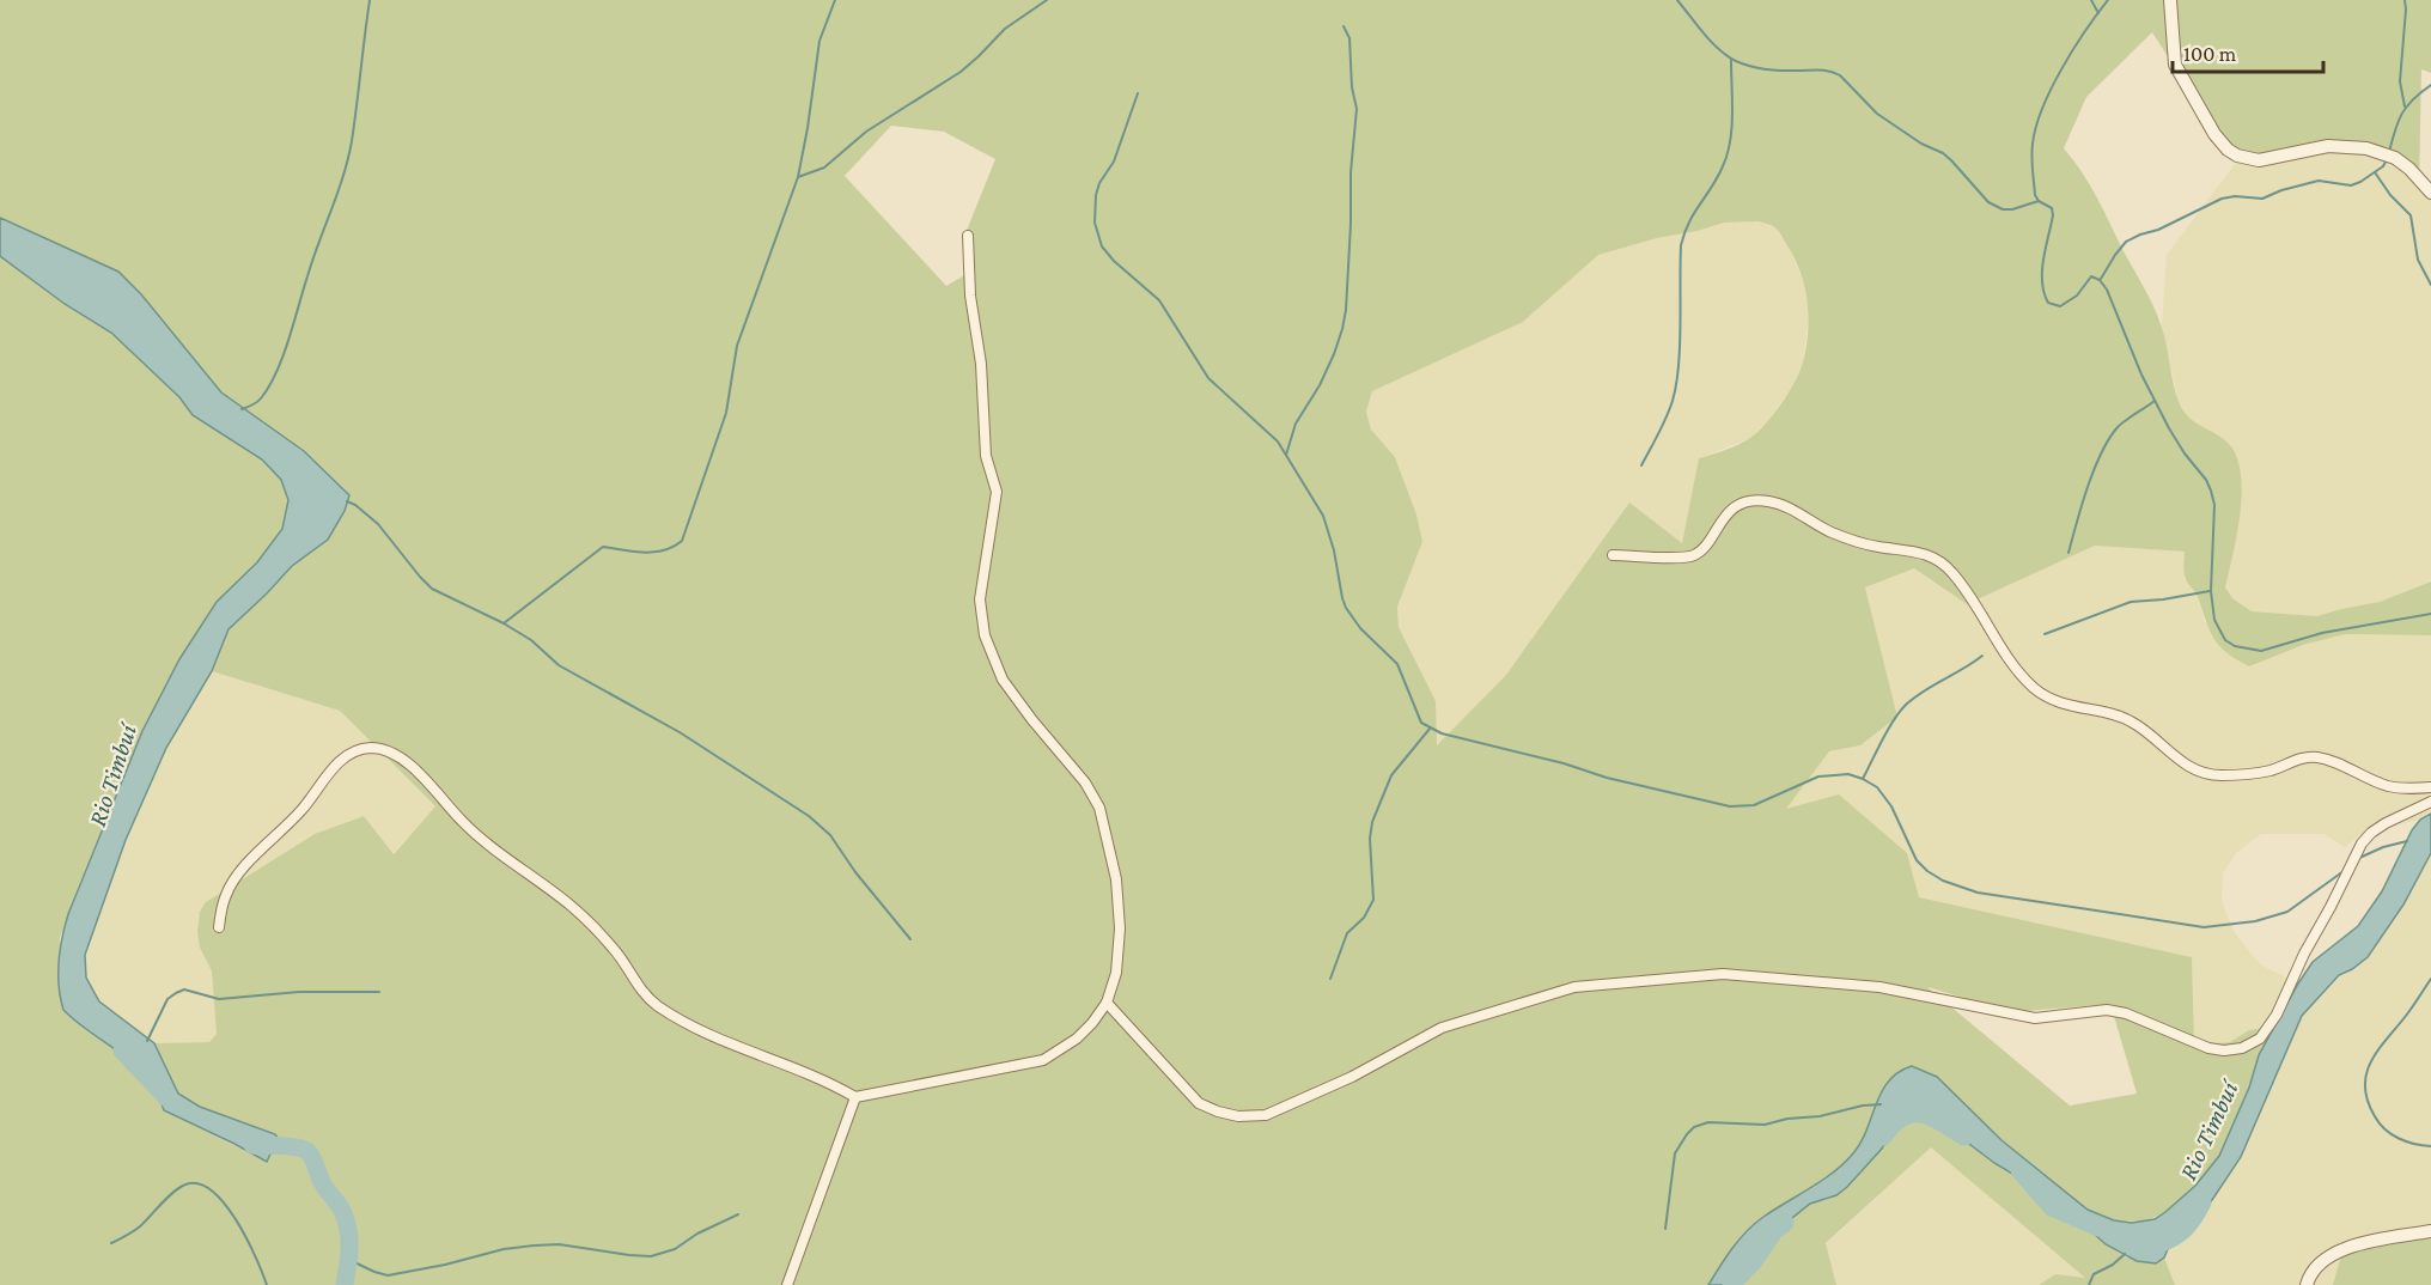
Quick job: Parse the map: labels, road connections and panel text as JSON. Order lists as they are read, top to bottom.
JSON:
{
  "water": ["Rio Timbuí"],
  "scale_bar": "100 m"
}
